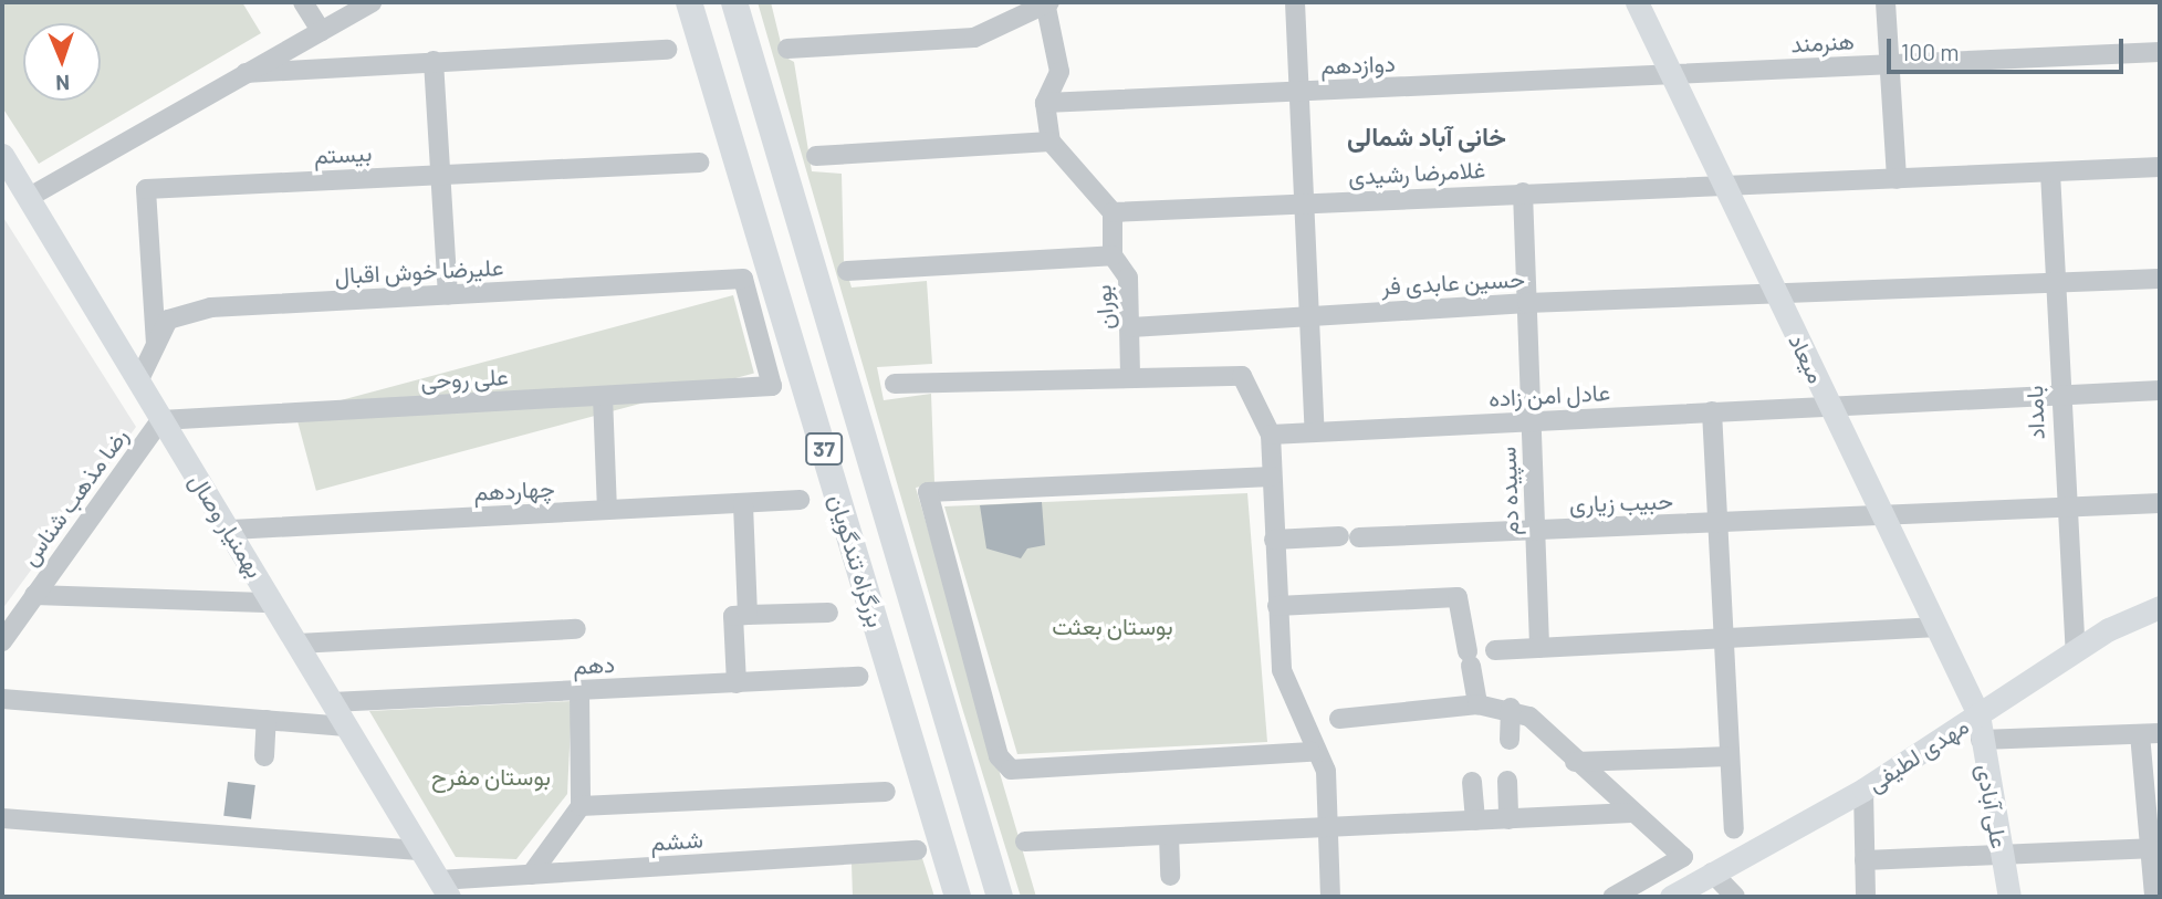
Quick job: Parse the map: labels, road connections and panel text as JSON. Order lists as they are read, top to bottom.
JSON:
{
  "streets": {
    "highway": ["37", "بزرگراه تندگویان"],
    "main road": [
      "میعاد",
      "بهمنیار وصال",
      "مهدی لطیفی",
      "علی آبادی"
    ],
    "street": [
      "هنرمند",
      "دوازدهم",
      "بیستم",
      "غلامرضا رشیدی",
      "علیرضا خوش اقبال",
      "حسین عابدی‌ فر",
      "بوران",
      "علی روحی",
      "عادل امن زاده",
      "بامداد",
      "چهاردهم",
      "سپیده دم",
      "رضا مذهب شناس",
      "حبیب زیاری",
      "دهم",
      "ششم"
    ]
  },
  "crossings": [
    ["هنرمند", "دوازدهم"],
    ["هنرمند", "میعاد"],
    ["دوازدهم", "میعاد"],
    ["بیستم", "علیرضا خوش اقبال"],
    ["غلامرضا رشیدی", "بوران"],
    ["غلامرضا رشیدی", "میعاد"],
    ["غلامرضا رشیدی", "بامداد"],
    ["غلامرضا رشیدی", "سپیده دم"],
    ["علیرضا خوش اقبال", "علی روحی"],
    ["علیرضا خوش اقبال", "بهمنیار وصال"],
    ["حسین عابدی‌ فر", "بوران"],
    ["حسین عابدی‌ فر", "میعاد"],
    ["حسین عابدی‌ فر", "بامداد"],
    ["حسین عابدی‌ فر", "سپیده دم"],
    ["میعاد", "عادل امن زاده"],
    ["میعاد", "حبیب زیاری"],
    ["میعاد", "مهدی لطیفی"],
    ["میعاد", "علی آبادی"],
    ["علی روحی", "رضا مذهب شناس"],
    ["علی روحی", "بهمنیار وصال"],
    ["عادل امن زاده", "بامداد"],
    ["عادل امن زاده", "سپیده دم"],
    ["بامداد", "حبیب زیاری"],
    ["بامداد", "مهدی لطیفی"],
    ["چهاردهم", "بهمنیار وصال"],
    ["سپیده دم", "حبیب زیاری"],
    ["رضا مذهب شناس", "بهمنیار وصال"],
    ["بهمنیار وصال", "دهم"],
    ["بهمنیار وصال", "ششم"],
    ["مهدی لطیفی", "علی آبادی"]
  ],
  "districts": ["خانی آباد شمالی"],
  "parks": ["بوستان بعثت", "بوستان مفرح"],
  "scale_bar": "100 m",
  "north": "bottom"
}
